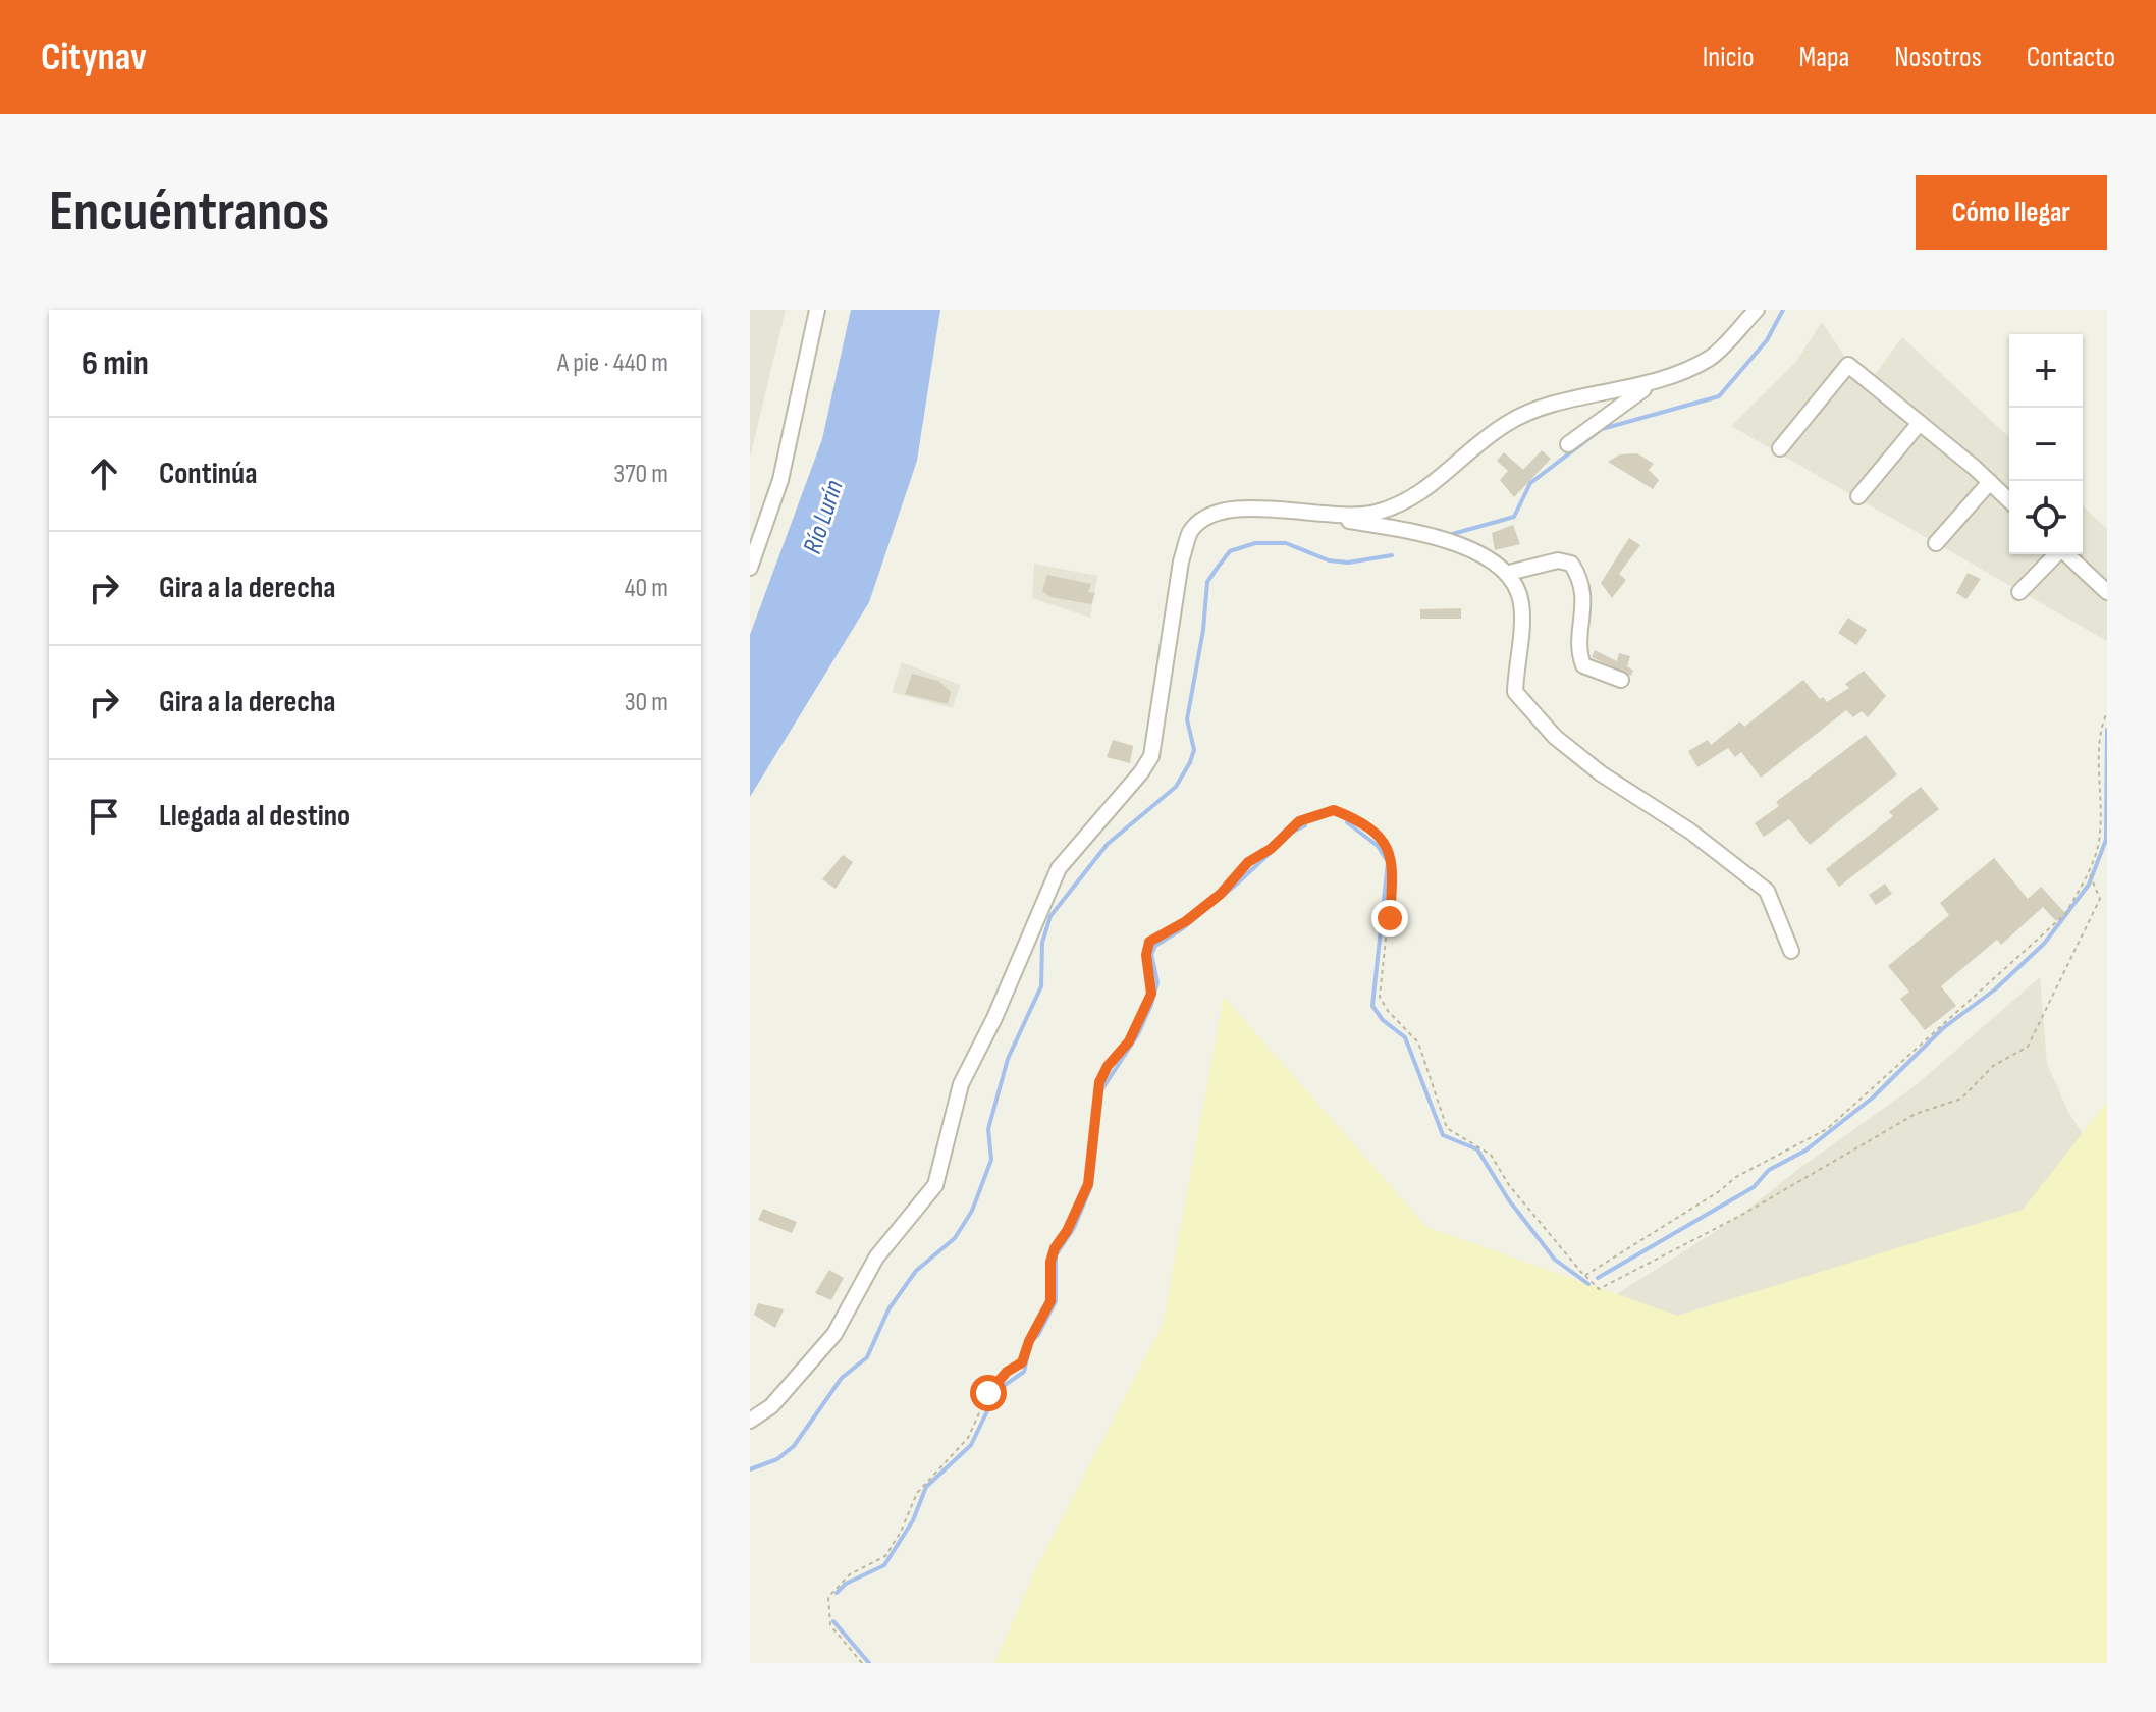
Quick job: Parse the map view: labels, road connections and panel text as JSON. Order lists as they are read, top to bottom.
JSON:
{
  "water": ["Río Lurín"],
  "page": {
    "header": "Citynav",
    "nav": [
      "Inicio",
      "Mapa",
      "Nosotros",
      "Contacto"
    ],
    "buttons": "Cómo llegar",
    "title": "Encuéntranos",
    "heading": ["6 min", "A pie · 440 m"],
    "map_buttons": ["+", "−"],
    "list": [
      ["Continúa", "370 m"],
      ["Gira a la derecha", "40 m"],
      ["Gira a la derecha", "30 m"],
      "Llegada al destino"
    ]
  }
}
